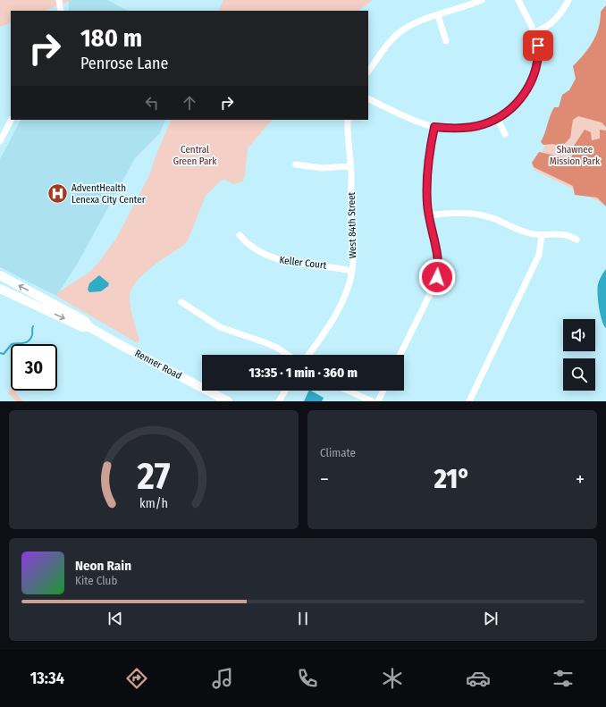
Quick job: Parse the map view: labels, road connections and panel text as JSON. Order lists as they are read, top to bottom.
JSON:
{
  "streets": {
    "main road": ["Renner Road"],
    "street": ["West 84th Street", "Keller Court"]
  },
  "crossings": [
    ["West 84th Street", "Keller Court"]
  ],
  "parks": ["Central Green Park", "Shawnee Mission Park"],
  "places": {
    "hospital": ["AdventHealth Lenexa City Center"]
  },
  "page": {
    "turn": ["180 m", "Penrose Lane"],
    "limit": "30",
    "trip": "13:35 · 1 min · 360 m",
    "tile": "Climate",
    "heat": ["−", "21°", "+"],
    "song": ["Neon Rain", "Kite Club"],
    "tabs": "13:34",
    "gauge": ["27", "km/h"]
  }
}
